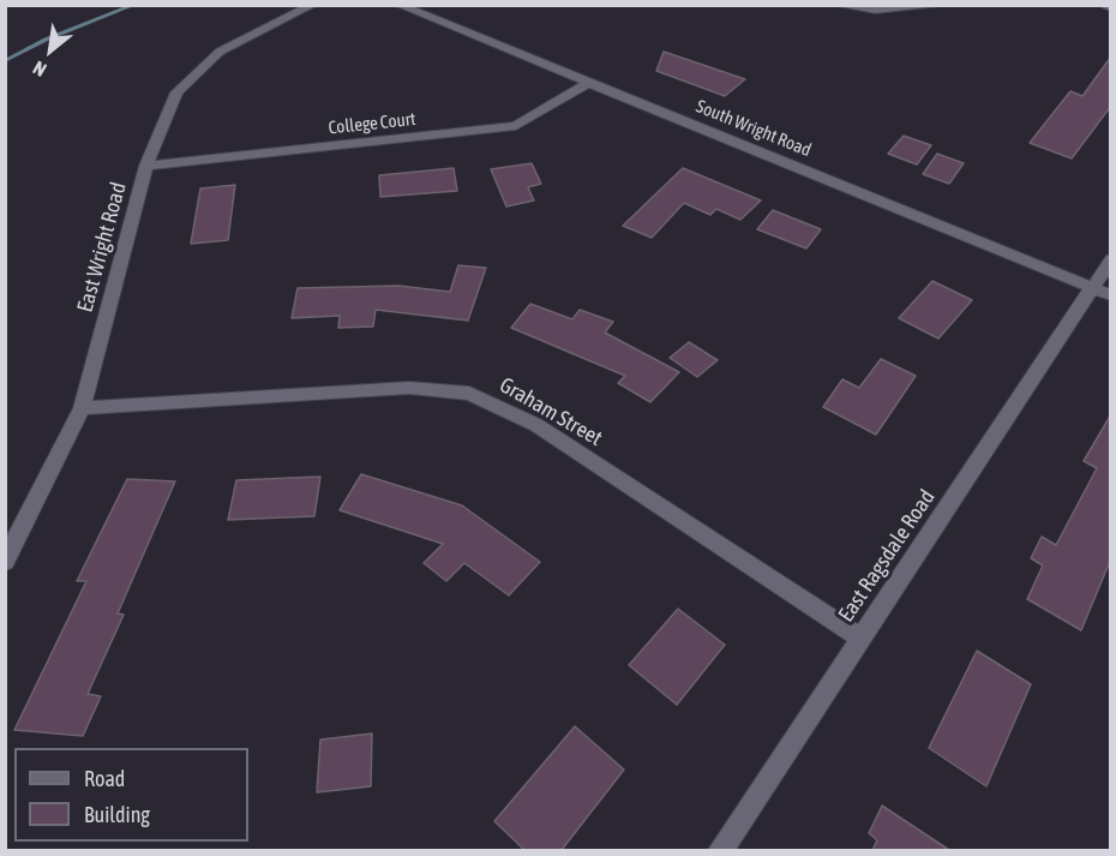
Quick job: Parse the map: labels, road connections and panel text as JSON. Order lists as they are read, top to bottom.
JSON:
{
  "streets": {
    "street": [
      "College Court",
      "South Wright Road",
      "East Wright Road",
      "Graham Street",
      "East Ragsdale Road"
    ]
  },
  "crossings": [
    ["College Court", "South Wright Road"],
    ["College Court", "East Wright Road"],
    ["South Wright Road", "East Ragsdale Road"],
    ["East Wright Road", "Graham Street"],
    ["Graham Street", "East Ragsdale Road"]
  ],
  "legend": ["Road", "Building"],
  "north": "bottom left"
}
